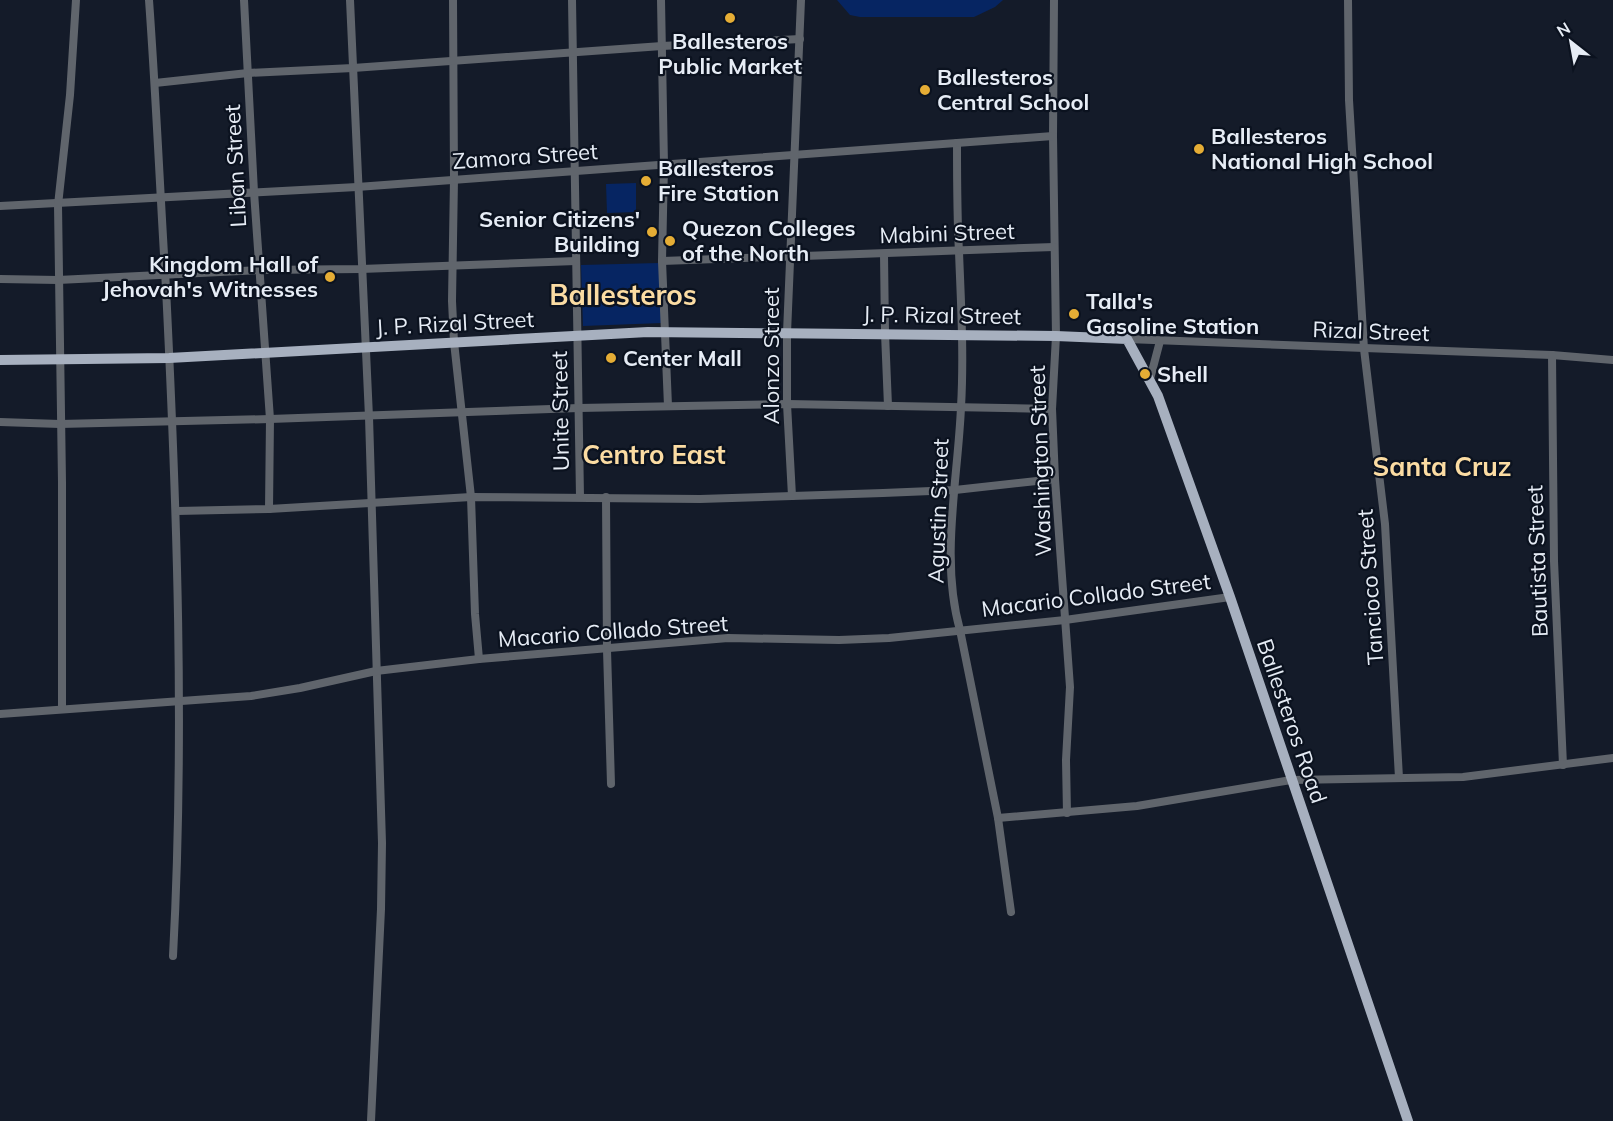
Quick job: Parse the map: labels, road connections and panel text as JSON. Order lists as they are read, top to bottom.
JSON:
{
  "streets": {
    "main road": ["J. P. Rizal Street", "Ballesteros Road"],
    "street": [
      "Zamora Street",
      "Liban Street",
      "Mabini Street",
      "Rizal Street",
      "Alonzo Street",
      "Unite Street",
      "Washington Street",
      "Agustin Street",
      "Bautista Street",
      "Tancioco Street",
      "Macario Collado Street"
    ]
  },
  "crossings": [
    ["Zamora Street", "Liban Street"],
    ["Zamora Street", "Alonzo Street"],
    ["Zamora Street", "Unite Street"],
    ["Zamora Street", "Washington Street"],
    ["Zamora Street", "Agustin Street"],
    ["Liban Street", "J. P. Rizal Street"],
    ["Mabini Street", "Alonzo Street"],
    ["Mabini Street", "Washington Street"],
    ["Mabini Street", "Agustin Street"],
    ["J. P. Rizal Street", "Rizal Street"],
    ["J. P. Rizal Street", "Alonzo Street"],
    ["J. P. Rizal Street", "Unite Street"],
    ["J. P. Rizal Street", "Washington Street"],
    ["J. P. Rizal Street", "Agustin Street"],
    ["J. P. Rizal Street", "Ballesteros Road"],
    ["Rizal Street", "Bautista Street"],
    ["Rizal Street", "Tancioco Street"],
    ["Rizal Street", "Ballesteros Road"],
    ["Washington Street", "Macario Collado Street"],
    ["Agustin Street", "Macario Collado Street"],
    ["Macario Collado Street", "Ballesteros Road"]
  ],
  "districts": ["Ballesteros", "Centro East", "Santa Cruz"],
  "places": [
    "Ballesteros Public Market",
    "Ballesteros Central School",
    "Ballesteros National High School",
    "Ballesteros Fire Station",
    "Senior Citizens' Building",
    "Quezon Colleges of the North",
    "Kingdom Hall of Jehovah's Witnesses",
    "Talla's Gasoline Station",
    "Center Mall",
    "Shell"
  ],
  "north": "top left"
}
